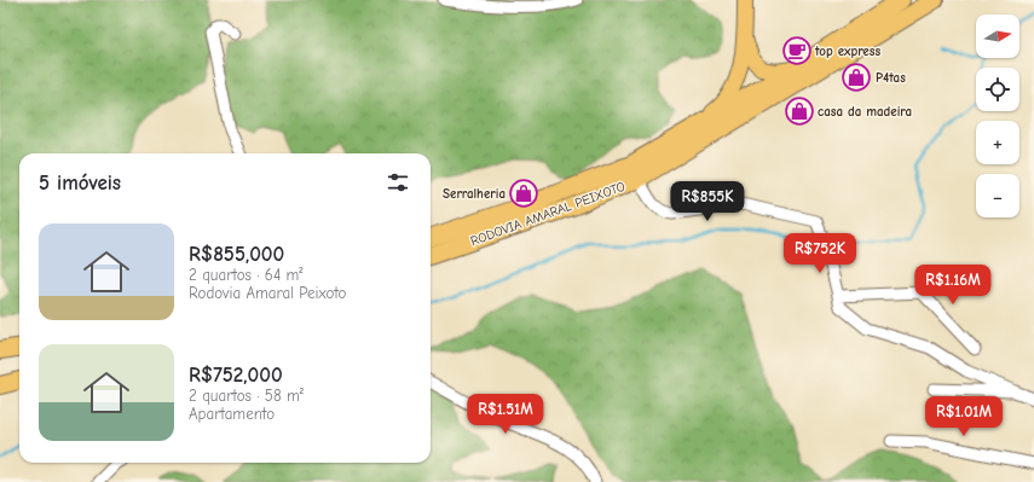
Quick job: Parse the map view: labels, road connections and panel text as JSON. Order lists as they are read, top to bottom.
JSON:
{
  "streets": {
    "highway": ["RODOVIA AMARAL PEIXOTO"]
  },
  "places": {
    "cafe": ["top express"],
    "shop": ["P4tas", "casa da madeira", "Serralheria"]
  },
  "north": "right",
  "page": {
    "map_buttons": ["+", "−"],
    "heading": "5 imóveis",
    "price": [
      "R$855K",
      "R$752K",
      "R$1.16M",
      "R$1.51M",
      "R$1.01M"
    ],
    "list": [
      {
        "name": "R$855,000",
        "note": "2 quartos · 64 m² · Rodovia Amaral Peixoto"
      },
      {
        "name": "R$752,000",
        "note": "2 quartos · 58 m² · Apartamento"
      }
    ]
  }
}
